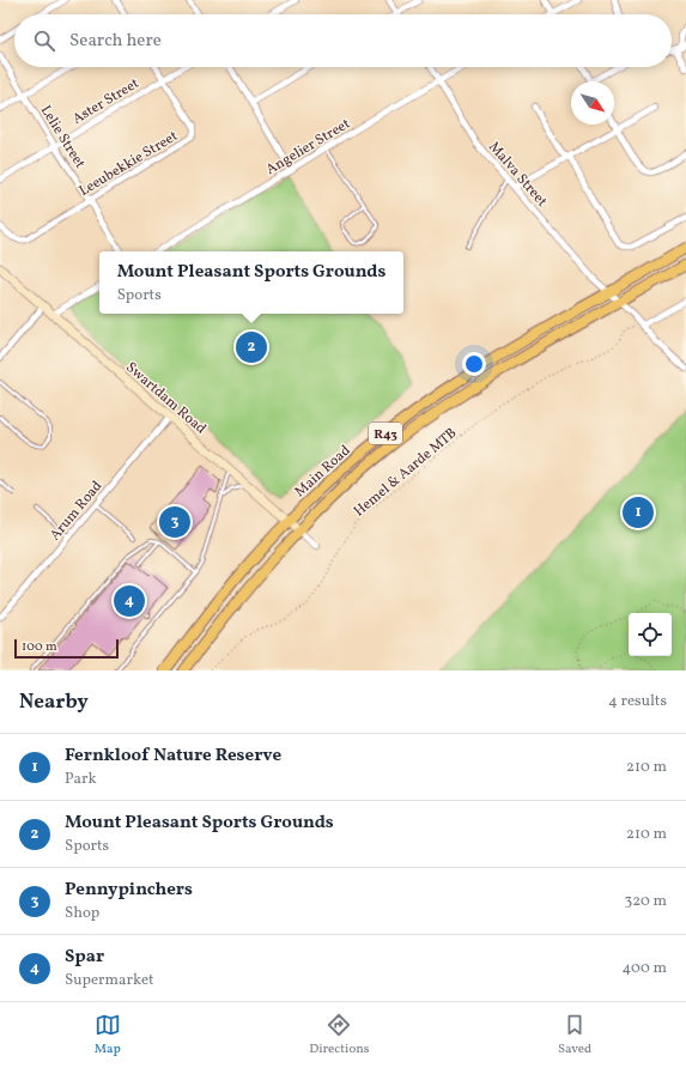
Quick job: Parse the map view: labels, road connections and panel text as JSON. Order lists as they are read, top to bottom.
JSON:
{
  "streets": {
    "main road": ["R43", "Main Road"],
    "street": [
      "Aster Street",
      "Lelie Street",
      "Angelier Street",
      "Leeubekkie Street",
      "Malva Street",
      "Swartdam Road",
      "Arum Road"
    ],
    "path": ["Hemel & Aarde MTB"]
  },
  "crossings": [
    ["Aster Street", "Lelie Street"],
    ["Aster Street", "Leeubekkie Street"],
    ["Lelie Street", "Leeubekkie Street"],
    ["Angelier Street", "Malva Street"],
    ["Malva Street", "Main Road"],
    ["Malva Street", "Hemel & Aarde MTB"],
    ["Swartdam Road", "Main Road"],
    ["Swartdam Road", "Arum Road"]
  ],
  "scale_bar": "100 m",
  "north": "bottom right",
  "page": {
    "search": "Search here",
    "popup": ["Mount Pleasant Sports Grounds", "Sports"],
    "pins": [
      "2",
      "1",
      "3",
      "4"
    ],
    "scale": "100 m",
    "heading": ["Nearby", "4 results"],
    "list": [
      {
        "mark": "1",
        "name": "Fernkloof Nature Reserve",
        "note": "Park",
        "value": "210 m"
      },
      {
        "mark": "2",
        "name": "Mount Pleasant Sports Grounds",
        "note": "Sports",
        "value": "210 m"
      },
      {
        "mark": "3",
        "name": "Pennypinchers",
        "note": "Shop",
        "value": "320 m"
      },
      {
        "mark": "4",
        "name": "Spar",
        "note": "Supermarket",
        "value": "400 m"
      }
    ],
    "nav": ["Map", "Directions", "Saved"]
  }
}
